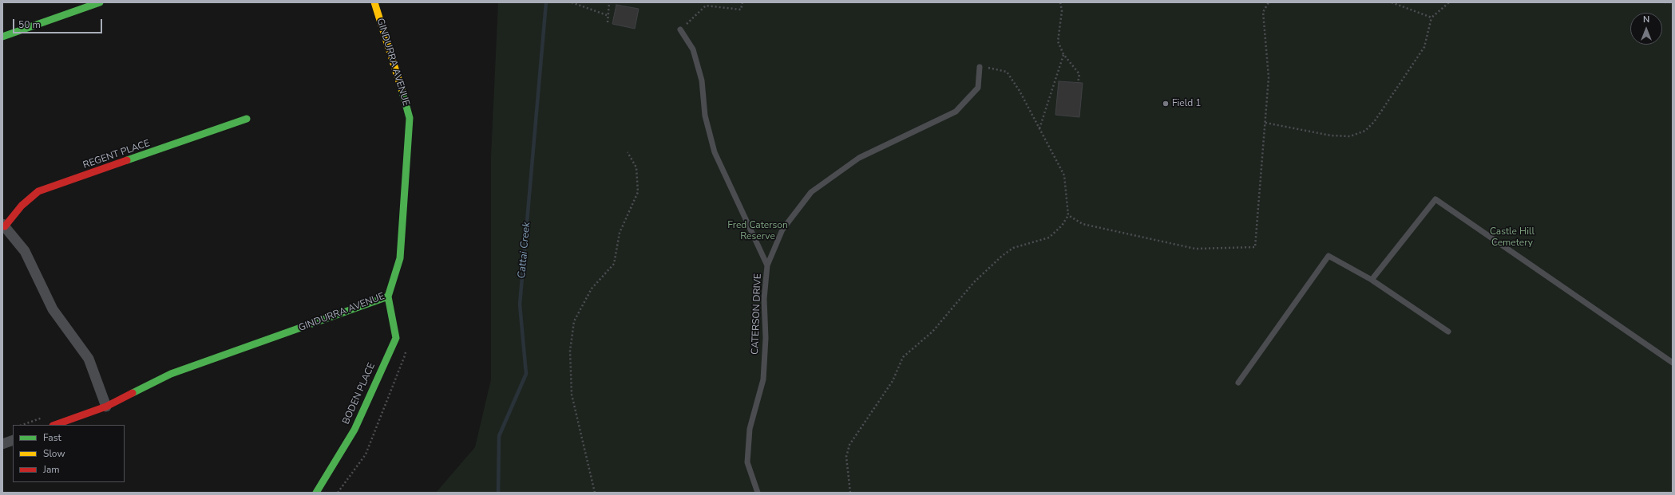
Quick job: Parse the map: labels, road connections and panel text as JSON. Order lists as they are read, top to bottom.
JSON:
{
  "streets": {
    "street": ["GINDURRA AVENUE", "REGENT PLACE", "BODEN PLACE"],
    "lane": ["CATERSON DRIVE"]
  },
  "crossings": [
    ["GINDURRA AVENUE", "BODEN PLACE"]
  ],
  "water": ["Cattai Creek"],
  "parks": ["Fred Caterson Reserve", "Castle Hill Cemetery"],
  "places": ["Field 1"],
  "legend": ["Fast", "Slow", "Jam"],
  "scale_bar": "50 m",
  "north": "top"
}
